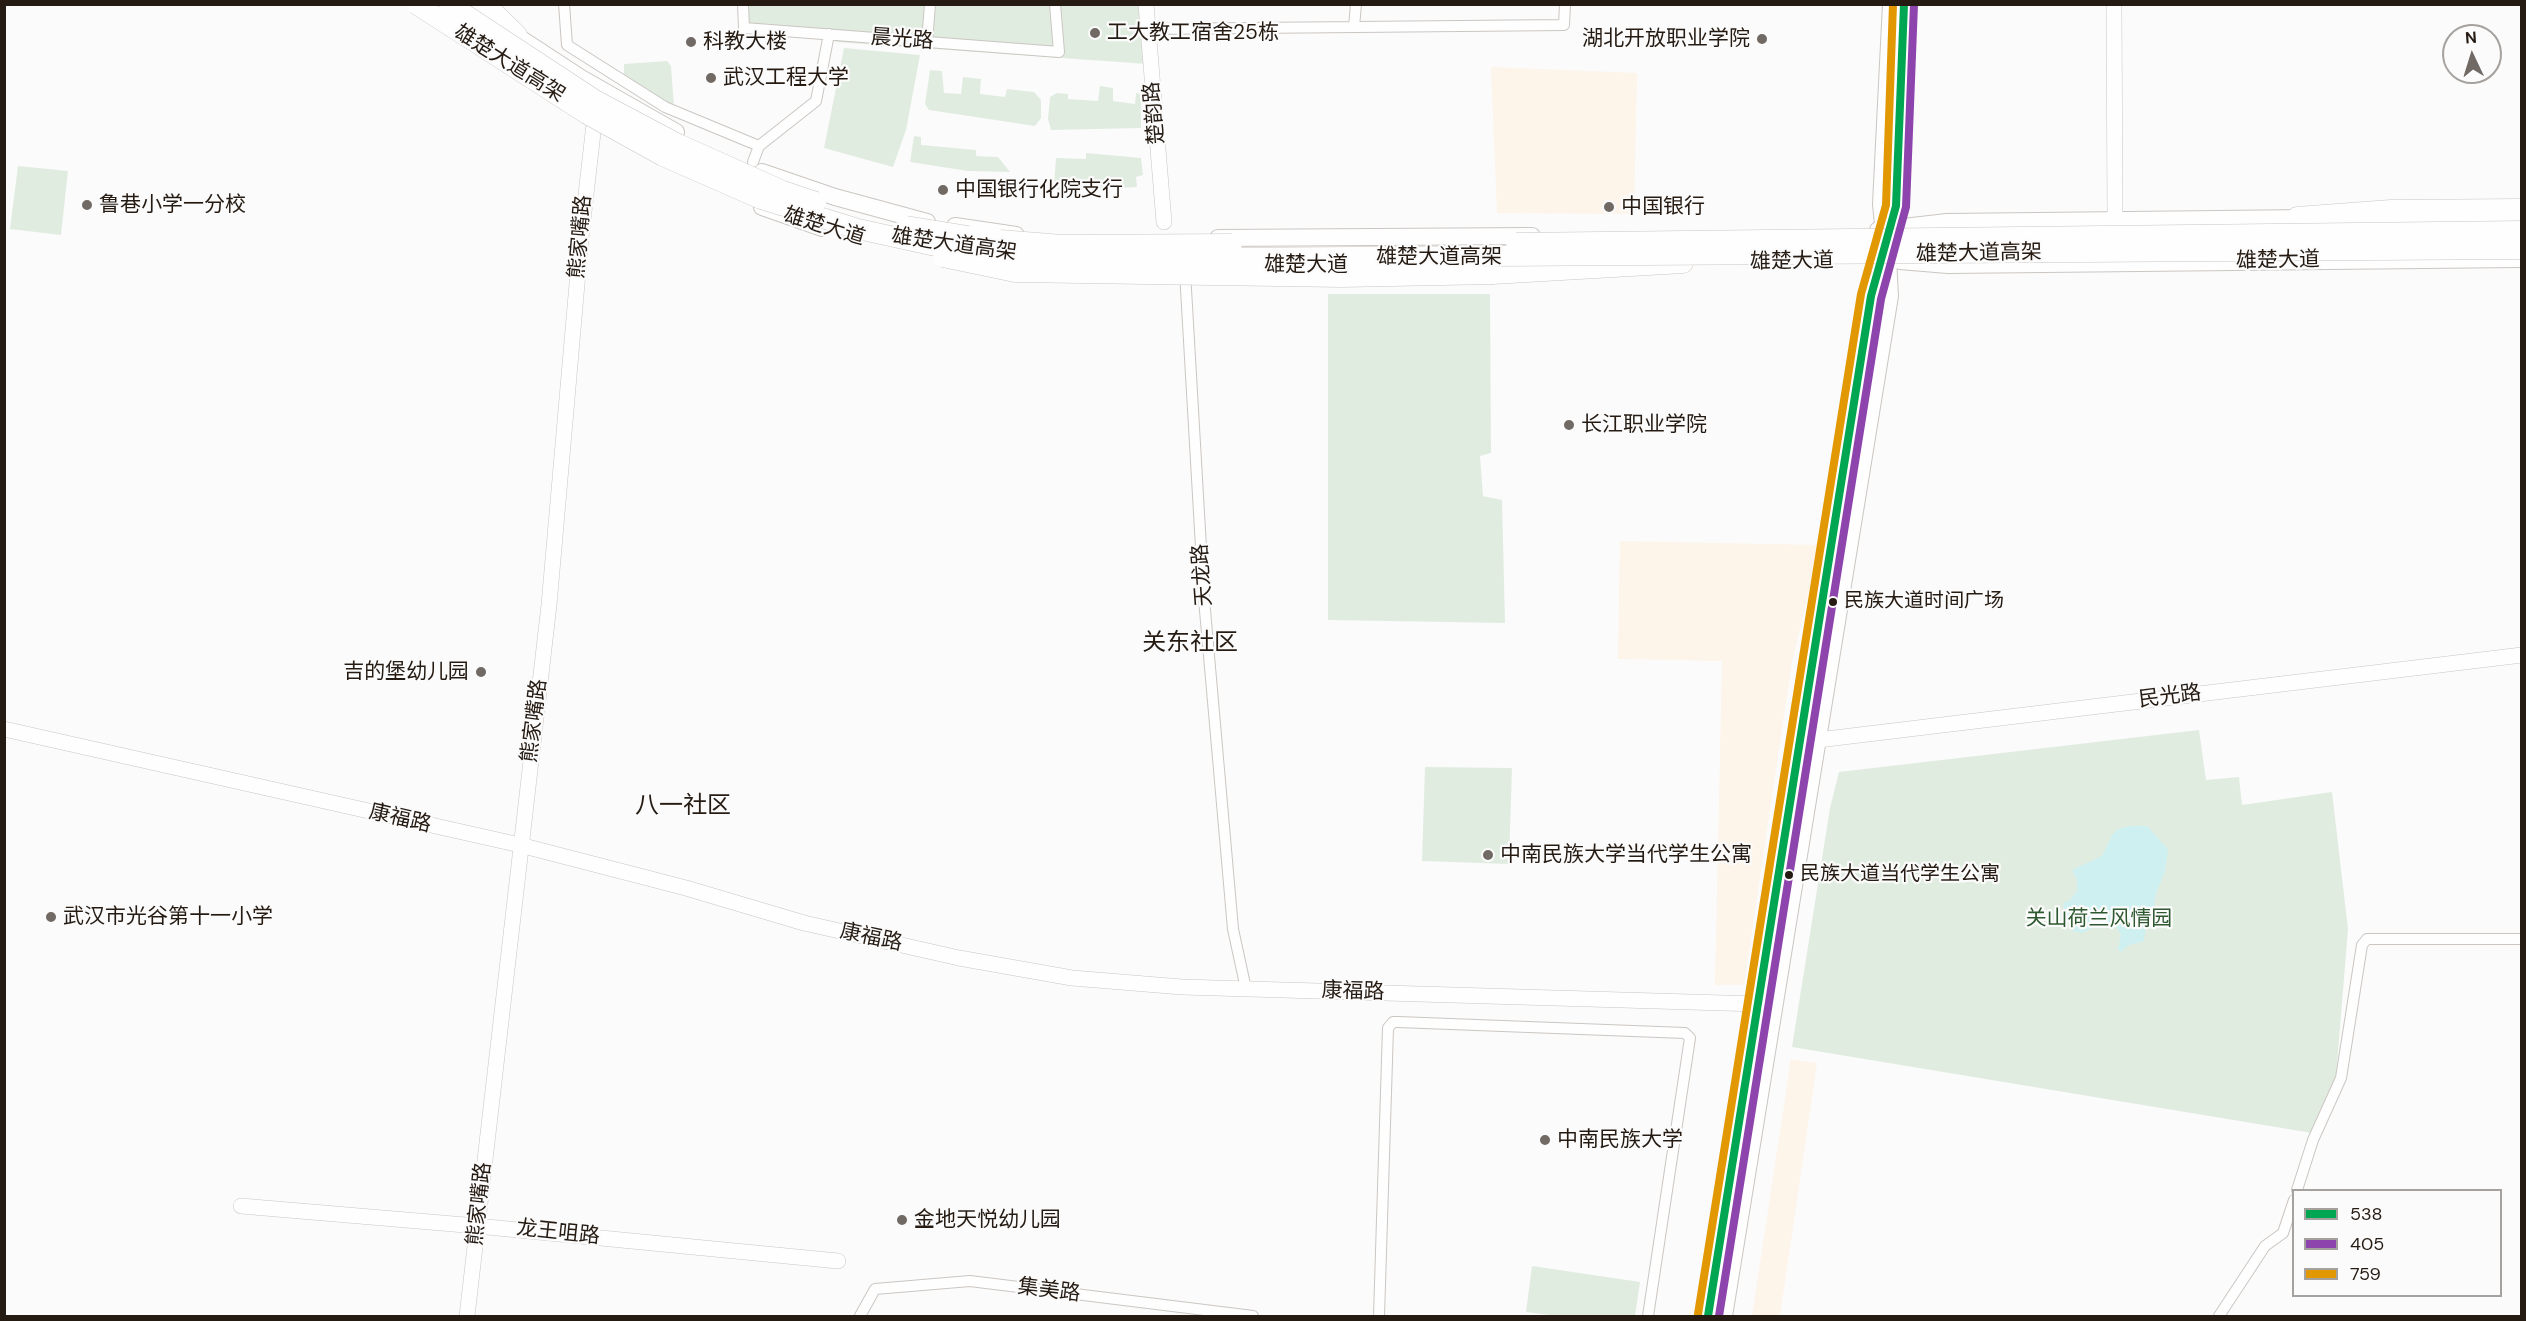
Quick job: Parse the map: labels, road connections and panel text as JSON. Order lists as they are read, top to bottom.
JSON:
{
  "streets": {
    "highway": ["雄楚大道高架"],
    "main road": ["雄楚大道"],
    "street": [
      "晨光路",
      "楚韵路",
      "熊家嘴路",
      "天龙路",
      "民光路",
      "康福路",
      "龙王咀路",
      "集美路"
    ]
  },
  "crossings": [
    ["雄楚大道", "熊家嘴路"],
    ["雄楚大道", "天龙路"],
    ["熊家嘴路", "康福路"],
    ["熊家嘴路", "龙王咀路"],
    ["天龙路", "康福路"]
  ],
  "districts": ["关东社区", "八一社区"],
  "parks": ["关山荷兰风情园"],
  "places": [
    "工大教工宿舍25栋",
    "湖北开放职业学院",
    "科教大楼",
    "武汉工程大学",
    "中国银行化院支行",
    "鲁巷小学一分校",
    "中国银行",
    "长江职业学院",
    "民族大道时间广场",
    "吉的堡幼儿园",
    "中南民族大学当代学生公寓",
    "民族大道当代学生公寓",
    "武汉市光谷第十一小学",
    "中南民族大学",
    "金地天悦幼儿园"
  ],
  "lines": ["transit line 538", "transit line 405", "transit line 759"],
  "legend": ["538", "405", "759"],
  "north": "top"
}
